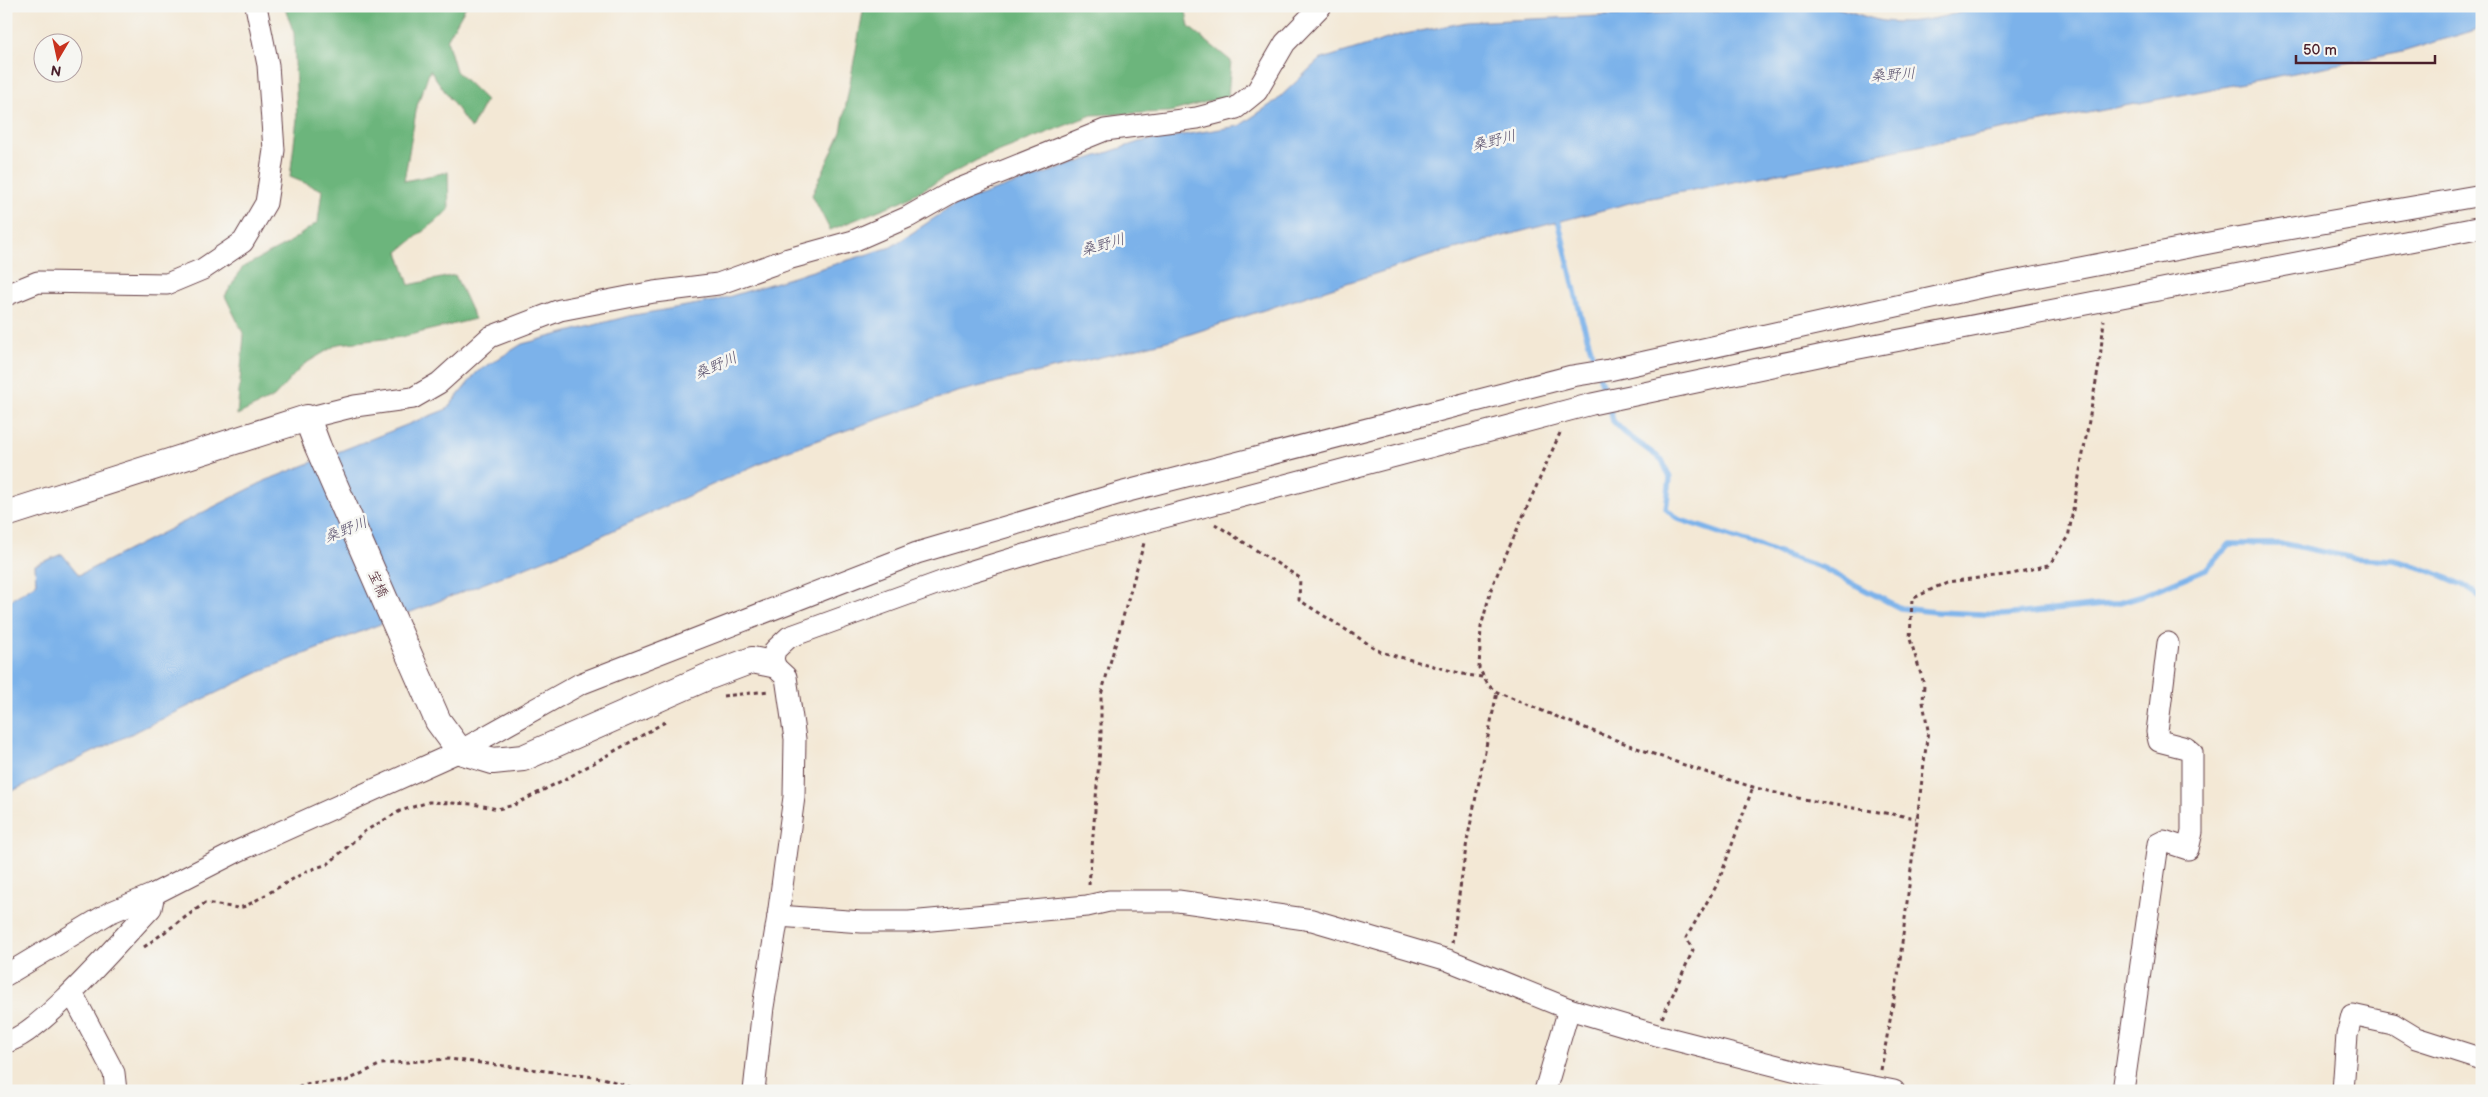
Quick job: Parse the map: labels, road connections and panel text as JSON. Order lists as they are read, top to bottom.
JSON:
{
  "streets": {
    "street": ["宝橋"]
  },
  "water": ["桑野川"],
  "scale_bar": "50 m",
  "north": "bottom"
}
